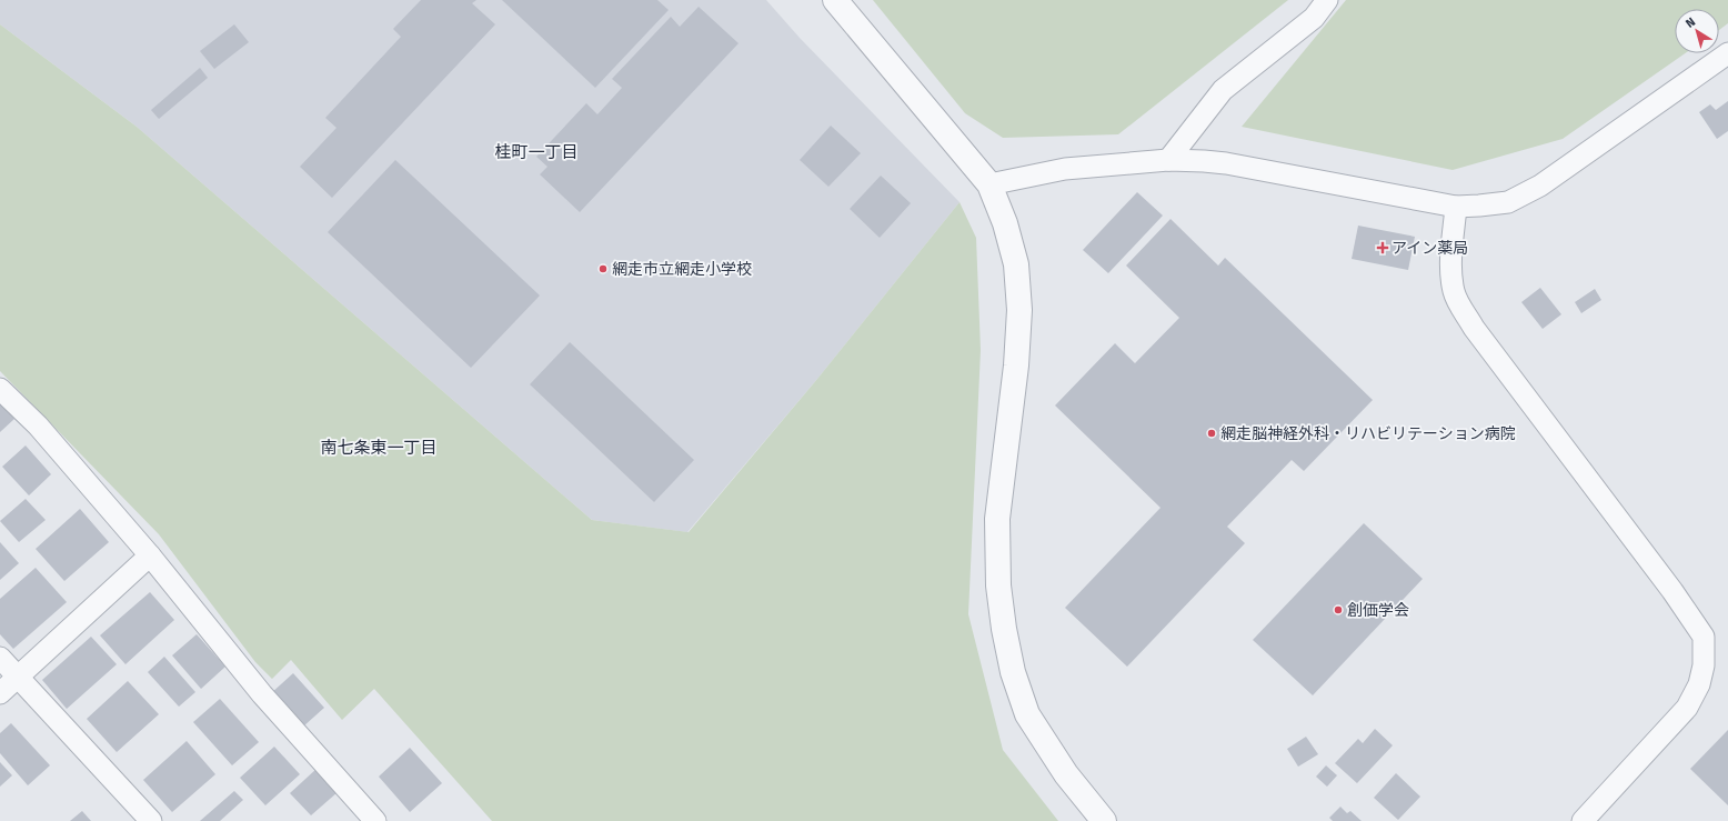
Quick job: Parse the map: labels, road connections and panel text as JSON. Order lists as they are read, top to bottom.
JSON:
{
  "districts": ["桂町一丁目", "南七条東一丁目"],
  "places": {
    "health": ["アイン薬局"],
    "other": ["網走市立網走小学校", "網走脳神経外科・リハビリテーション病院", "創価学会"]
  },
  "north": "top left"
}
